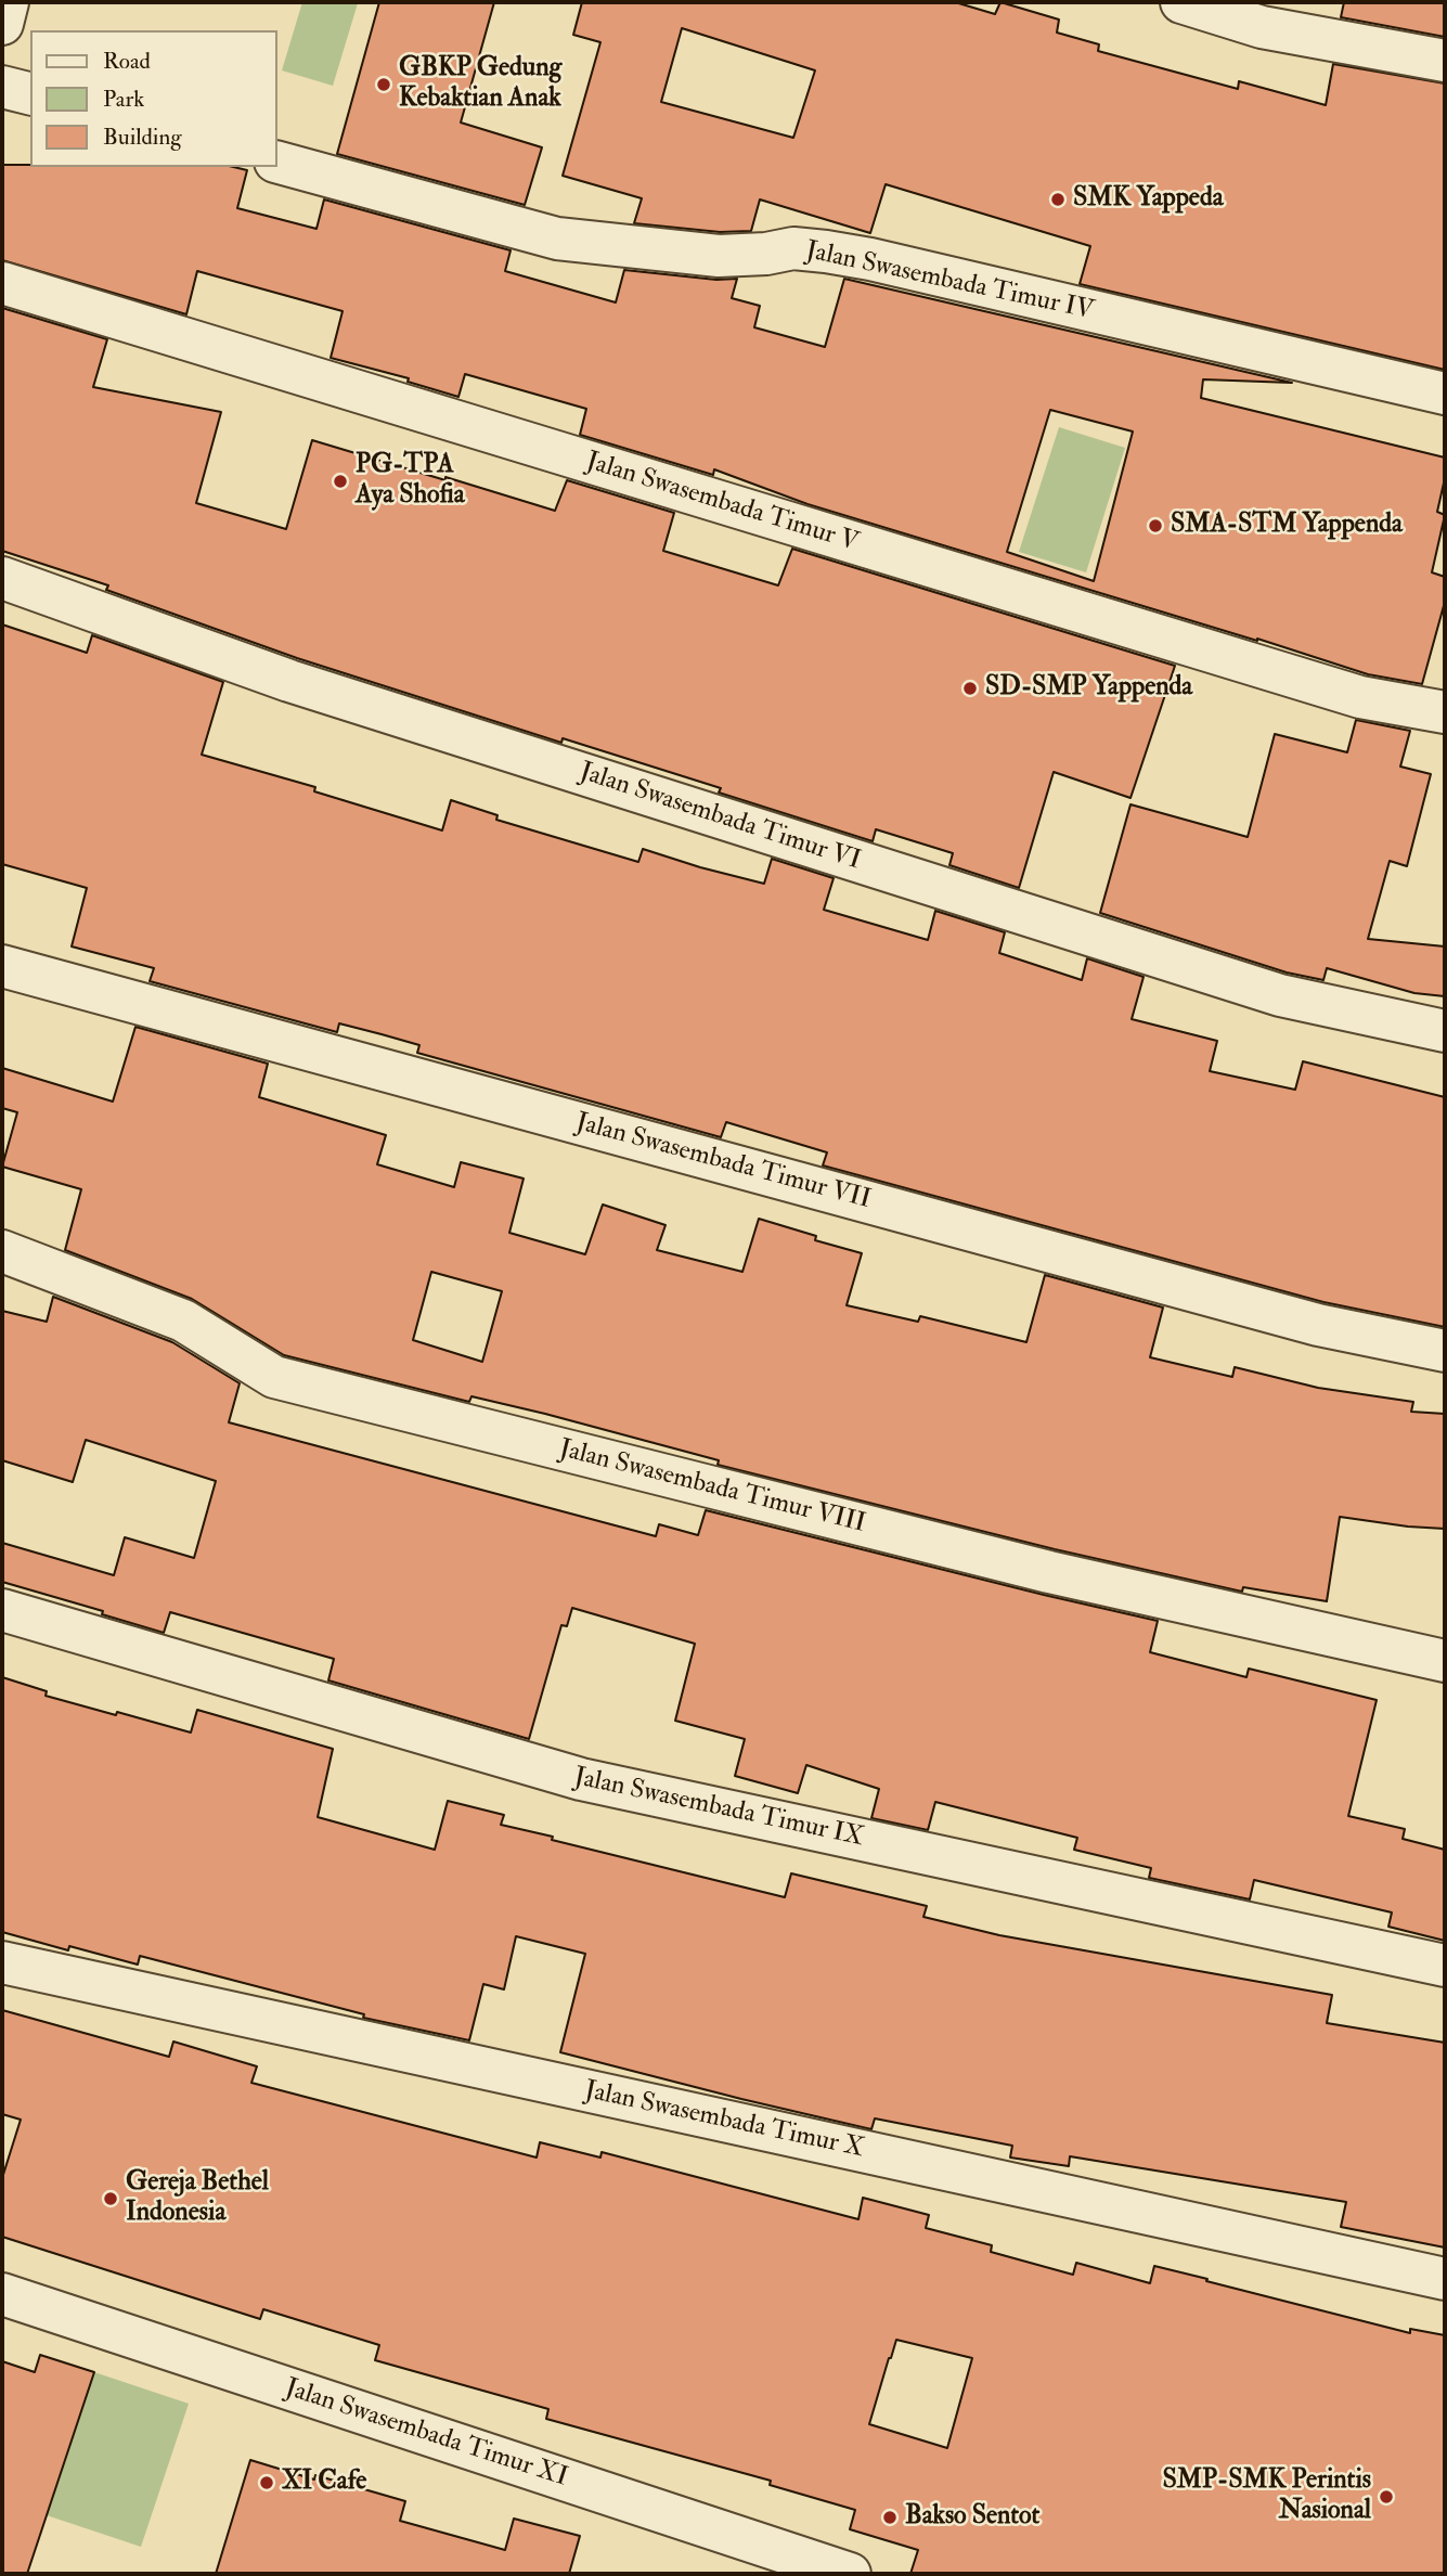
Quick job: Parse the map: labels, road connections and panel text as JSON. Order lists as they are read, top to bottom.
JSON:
{
  "streets": {
    "street": [
      "Jalan Swasembada Timur IV",
      "Jalan Swasembada Timur V",
      "Jalan Swasembada Timur VI",
      "Jalan Swasembada Timur VII",
      "Jalan Swasembada Timur VIII",
      "Jalan Swasembada Timur IX",
      "Jalan Swasembada Timur X",
      "Jalan Swasembada Timur XI"
    ]
  },
  "places": [
    "GBKP Gedung Kebaktian Anak",
    "SMK Yappeda",
    "PG-TPA Aya Shofia",
    "SMA-STM Yappenda",
    "SD-SMP Yappenda",
    "Gereja Bethel Indonesia",
    "XI Cafe",
    "SMP-SMK Perintis Nasional",
    "Bakso Sentot"
  ],
  "legend": ["Road", "Park", "Building"]
}
